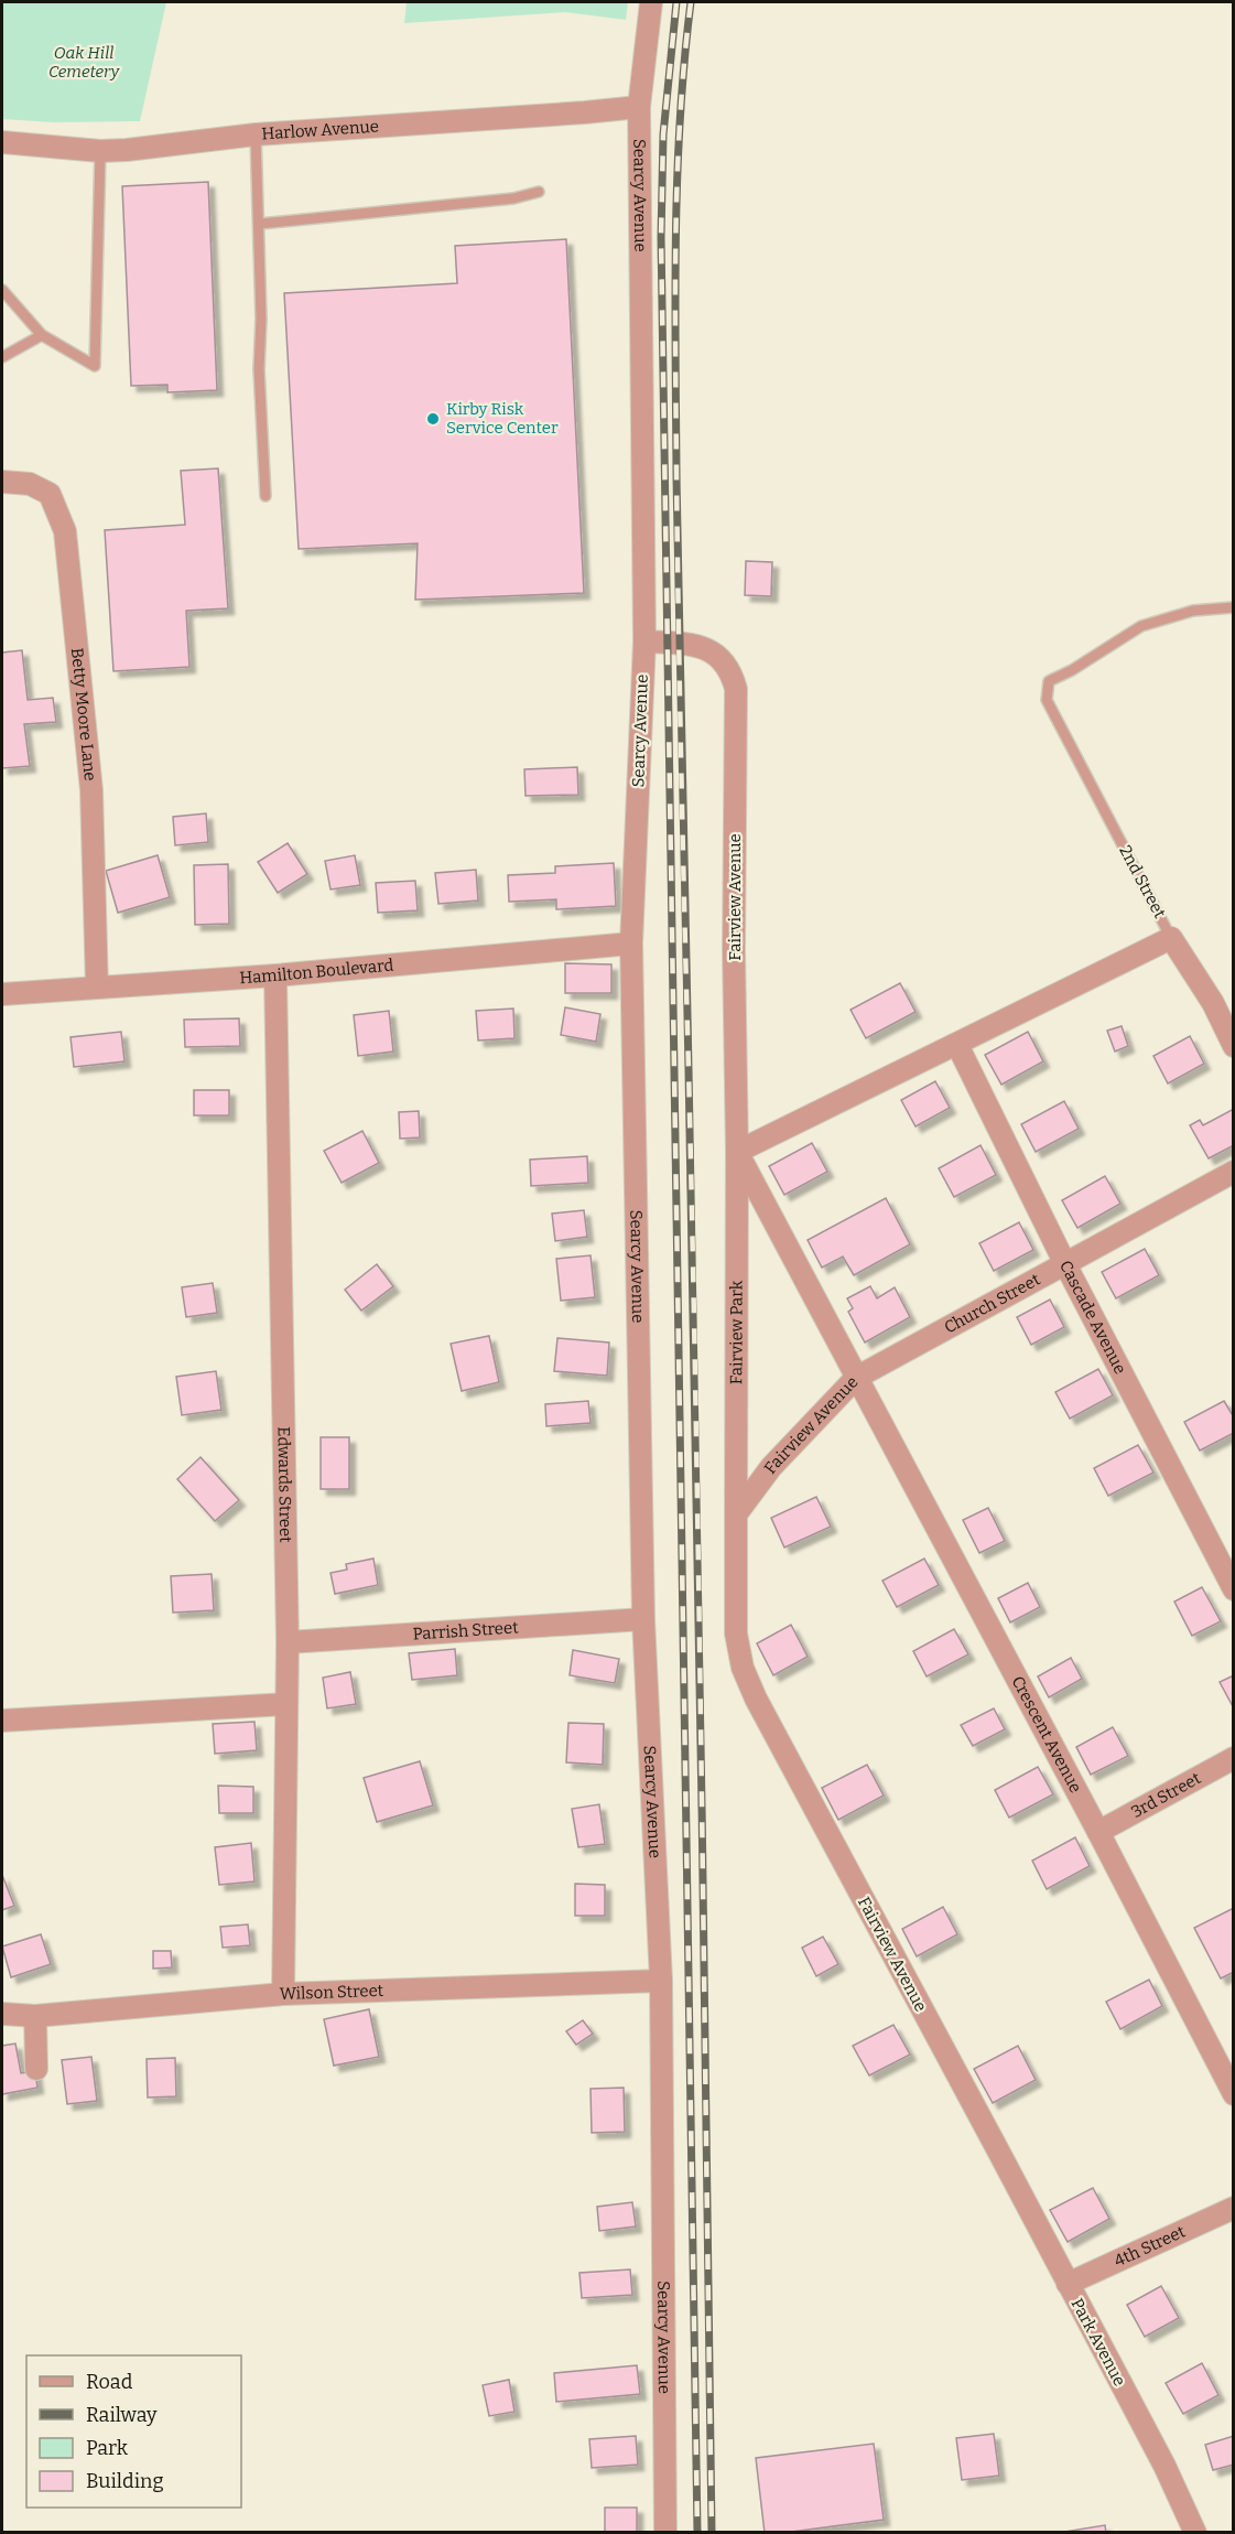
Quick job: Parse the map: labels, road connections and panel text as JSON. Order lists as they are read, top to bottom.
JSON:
{
  "streets": {
    "street": [
      "Harlow Avenue",
      "Searcy Avenue",
      "Betty Moore Lane",
      "2nd Street",
      "Fairview Avenue",
      "Hamilton Boulevard",
      "Church Street",
      "Cascade Avenue",
      "Fairview Park",
      "Edwards Street",
      "Parrish Street",
      "Crescent Avenue",
      "3rd Street",
      "Wilson Street",
      "4th Street",
      "Park Avenue"
    ]
  },
  "crossings": [
    ["Harlow Avenue", "Searcy Avenue"],
    ["Searcy Avenue", "Fairview Avenue"],
    ["Searcy Avenue", "Hamilton Boulevard"],
    ["Searcy Avenue", "Parrish Street"],
    ["Searcy Avenue", "Wilson Street"],
    ["Betty Moore Lane", "Hamilton Boulevard"],
    ["2nd Street", "Fairview Avenue"],
    ["2nd Street", "Cascade Avenue"],
    ["2nd Street", "Fairview Park"],
    ["Fairview Avenue", "Church Street"],
    ["Fairview Avenue", "Fairview Park"],
    ["Fairview Avenue", "Crescent Avenue"],
    ["Fairview Avenue", "Park Avenue"],
    ["Hamilton Boulevard", "Edwards Street"],
    ["Church Street", "Cascade Avenue"],
    ["Church Street", "Crescent Avenue"],
    ["Edwards Street", "Parrish Street"],
    ["Edwards Street", "Wilson Street"],
    ["Crescent Avenue", "3rd Street"],
    ["4th Street", "Park Avenue"]
  ],
  "parks": ["Oak Hill Cemetery"],
  "places": ["Kirby Risk Service Center"],
  "legend": [
    "Road",
    "Railway",
    "Park",
    "Building"
  ]
}
